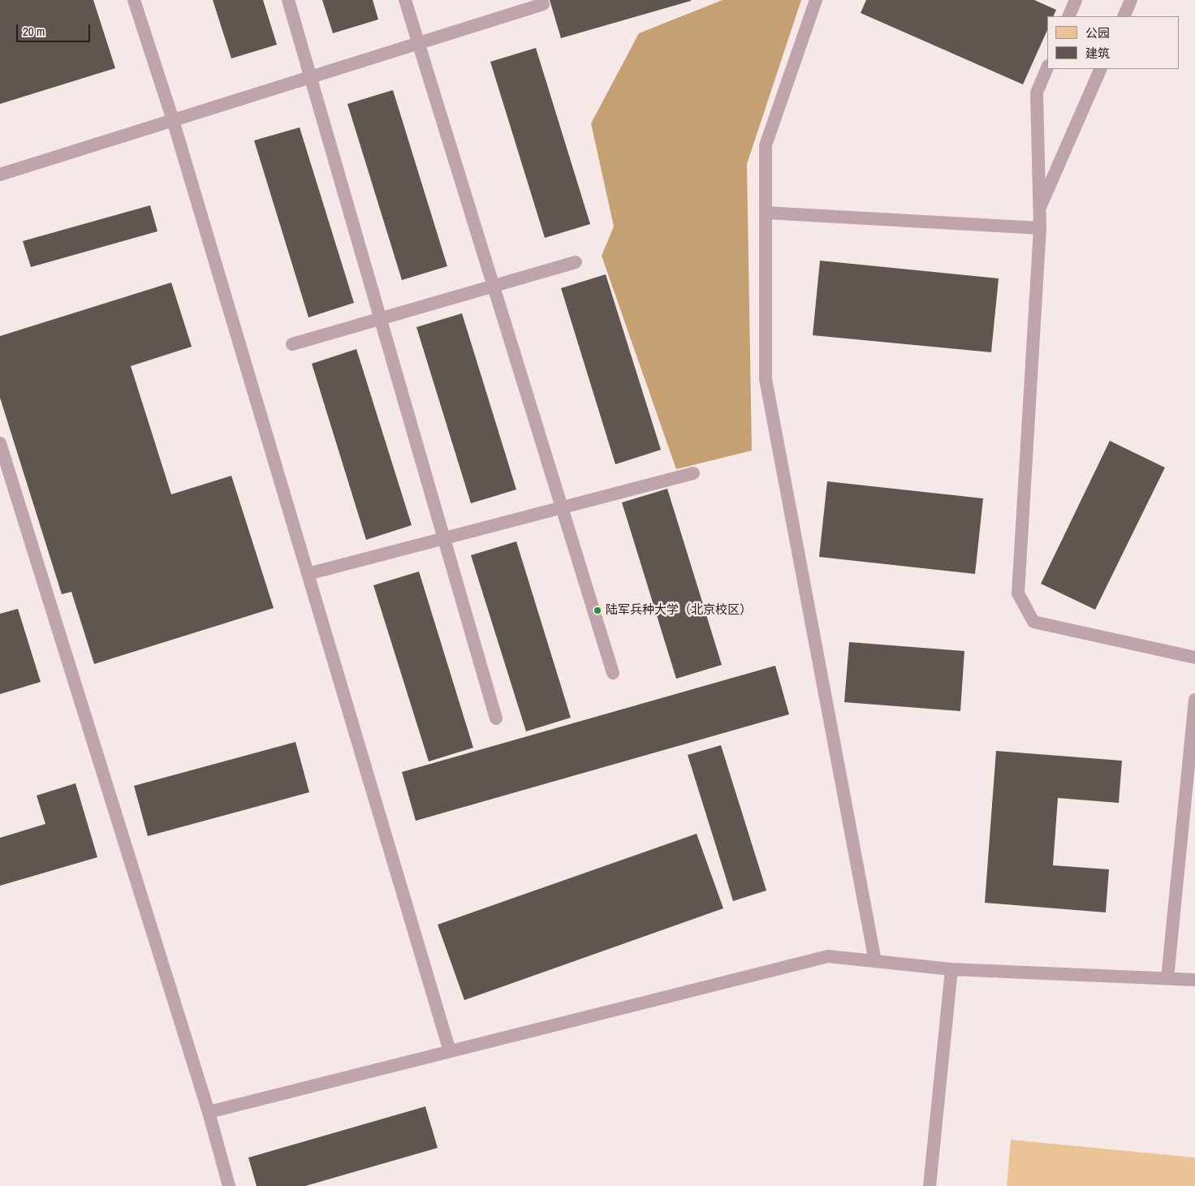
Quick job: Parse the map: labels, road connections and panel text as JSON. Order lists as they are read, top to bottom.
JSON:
{
  "places": ["陆军兵种大学（北京校区）"],
  "legend": ["公园", "建筑"],
  "scale_bar": "20 m"
}
